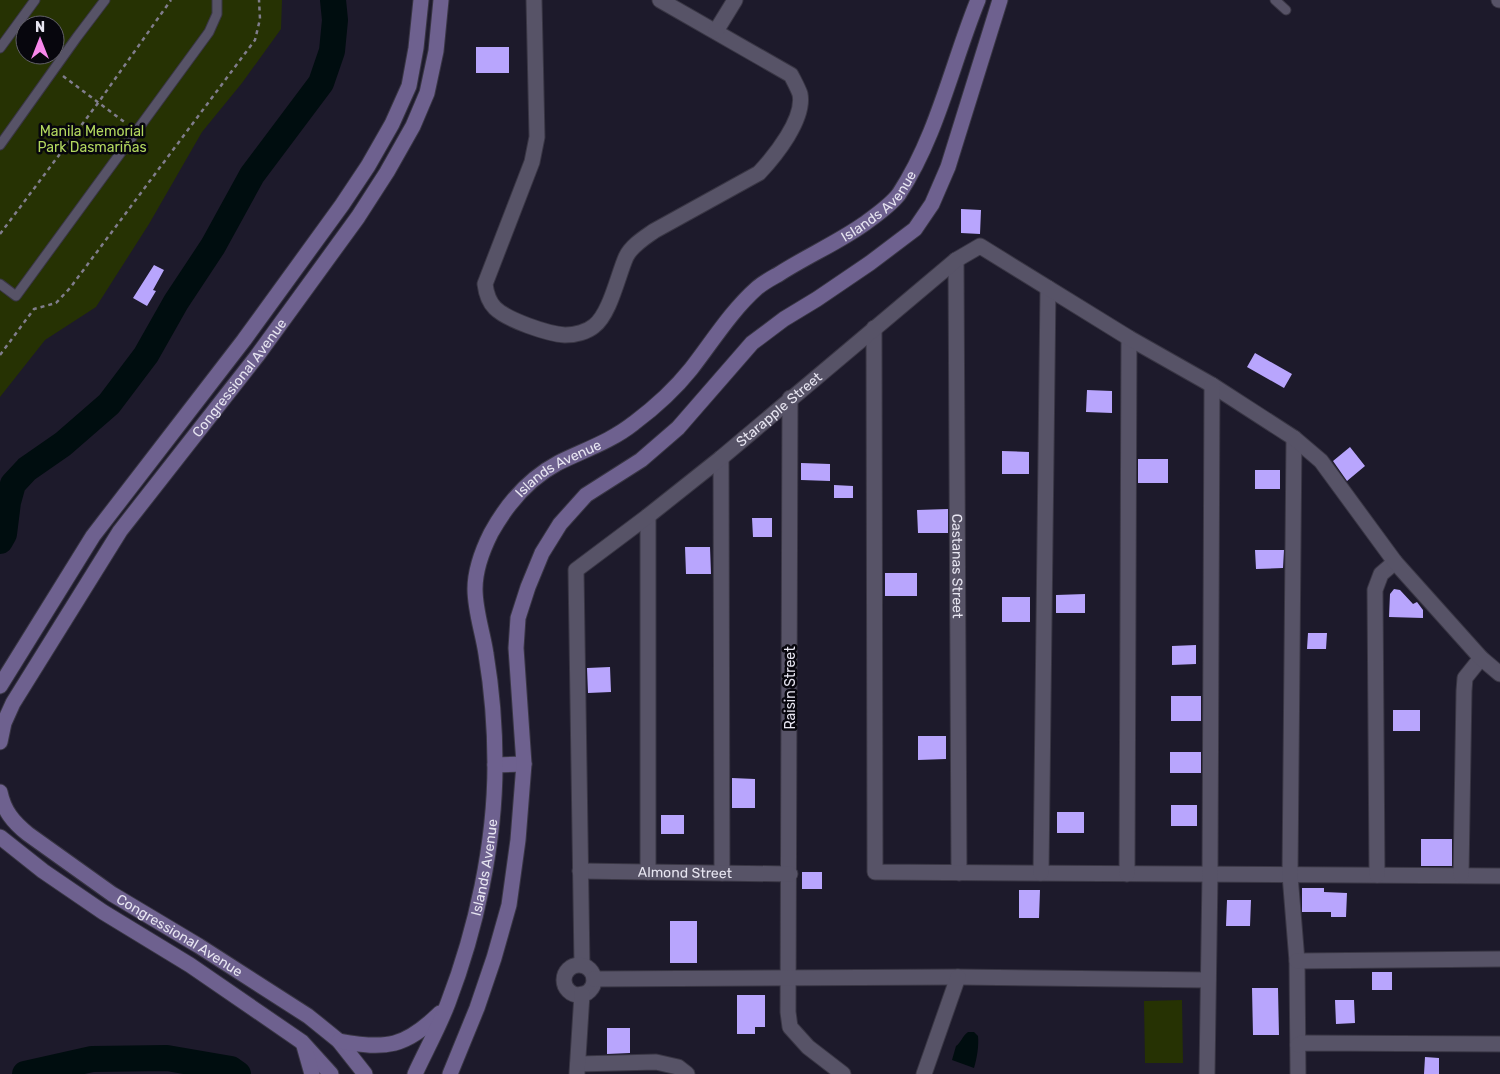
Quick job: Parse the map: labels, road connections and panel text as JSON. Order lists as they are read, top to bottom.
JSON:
{
  "streets": {
    "street": [
      "Islands Avenue",
      "Congressional Avenue",
      "Starapple Street",
      "Castanas Street",
      "Raisin Street",
      "Almond Street"
    ]
  },
  "crossings": [
    ["Starapple Street", "Castanas Street"],
    ["Starapple Street", "Raisin Street"],
    ["Starapple Street", "Almond Street"],
    ["Raisin Street", "Almond Street"]
  ],
  "parks": ["Manila Memorial Park Dasmariñas"],
  "north": "top"
}
